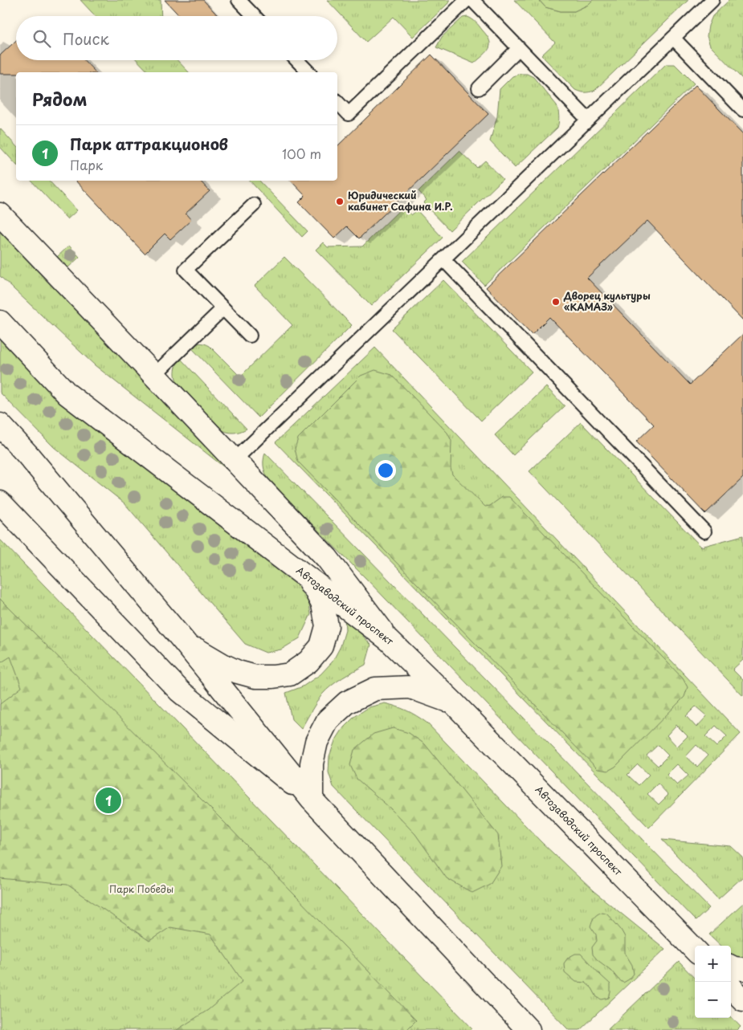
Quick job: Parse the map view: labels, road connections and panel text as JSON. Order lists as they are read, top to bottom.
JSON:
{
  "streets": {
    "street": ["Автозаводский проспект"]
  },
  "parks": ["Парк Победы"],
  "places": ["Юридический кабинет Сафина И.Р.", "Дворец культуры «КАМАЗ»"],
  "page": {
    "search": "Поиск",
    "heading": "Рядом",
    "list": [
      {
        "mark": "1",
        "name": "Парк аттракционов",
        "note": "Парк",
        "value": "100 m"
      }
    ],
    "pins": "1",
    "map_buttons": ["+", "−"]
  }
}
